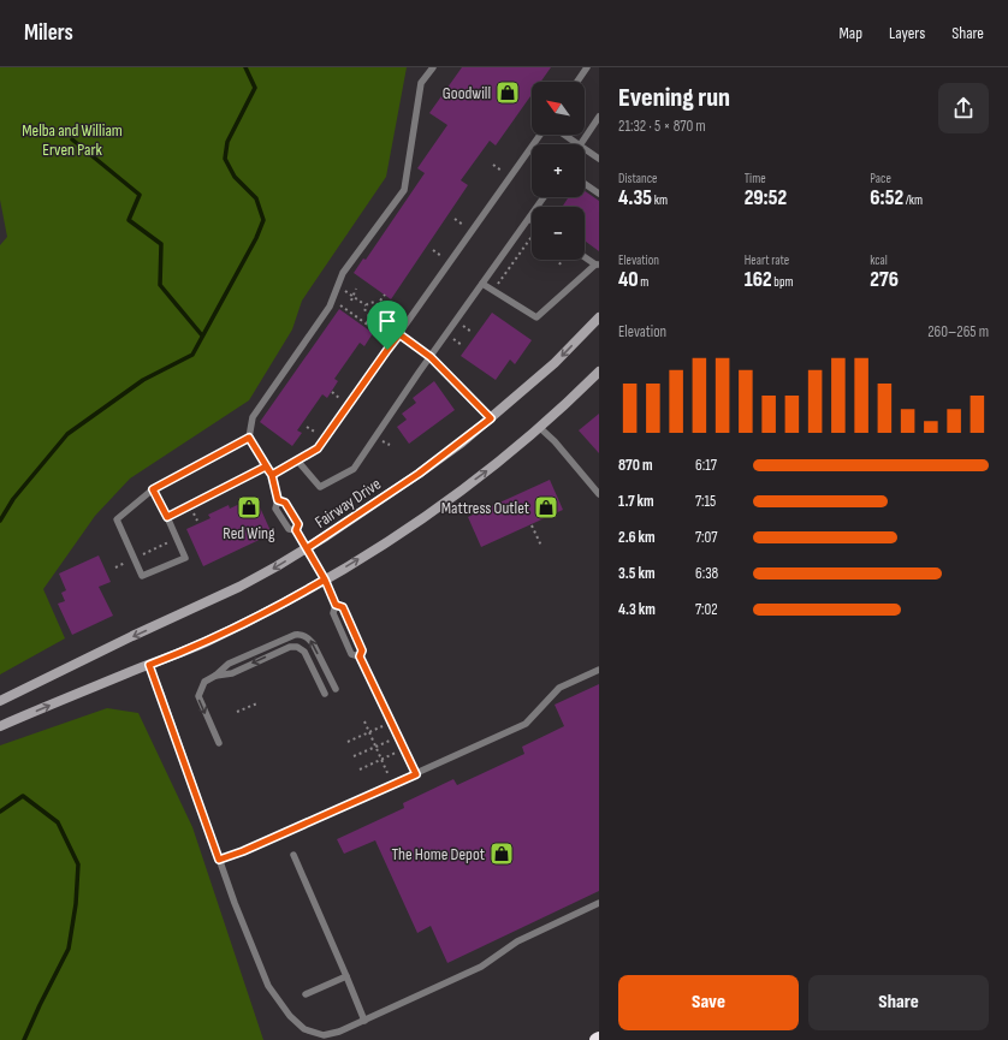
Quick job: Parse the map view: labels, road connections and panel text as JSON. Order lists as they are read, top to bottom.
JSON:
{
  "streets": {
    "main road": ["Fairway Drive"]
  },
  "parks": ["Melba and William Erven Park"],
  "places": {
    "shop": [
      "Goodwill",
      "Red Wing",
      "Mattress Outlet",
      "The Home Depot"
    ]
  },
  "north": "top left",
  "page": {
    "header": "Milers",
    "nav": ["Map", "Layers", "Share"],
    "heading": ["Evening run", "21:32 · 5 × 870 m"],
    "map_buttons": ["+", "−"],
    "stats": [
      ["Distance", "4.35 km"],
      ["Time", "29:52"],
      ["Pace", "6:52 /km"],
      ["Elevation", "40 m"],
      ["Heart rate", "162 bpm"],
      ["kcal", "276"]
    ],
    "chart": ["Elevation", "260–265 m"],
    "list": [
      {
        "name": "870 m",
        "note": "6:17"
      },
      {
        "name": "1.7 km",
        "note": "7:15"
      },
      {
        "name": "2.6 km",
        "note": "7:07"
      },
      {
        "name": "3.5 km",
        "note": "6:38"
      },
      {
        "name": "4.3 km",
        "note": "7:02"
      }
    ],
    "buttons": ["Save", "Share"]
  }
}
